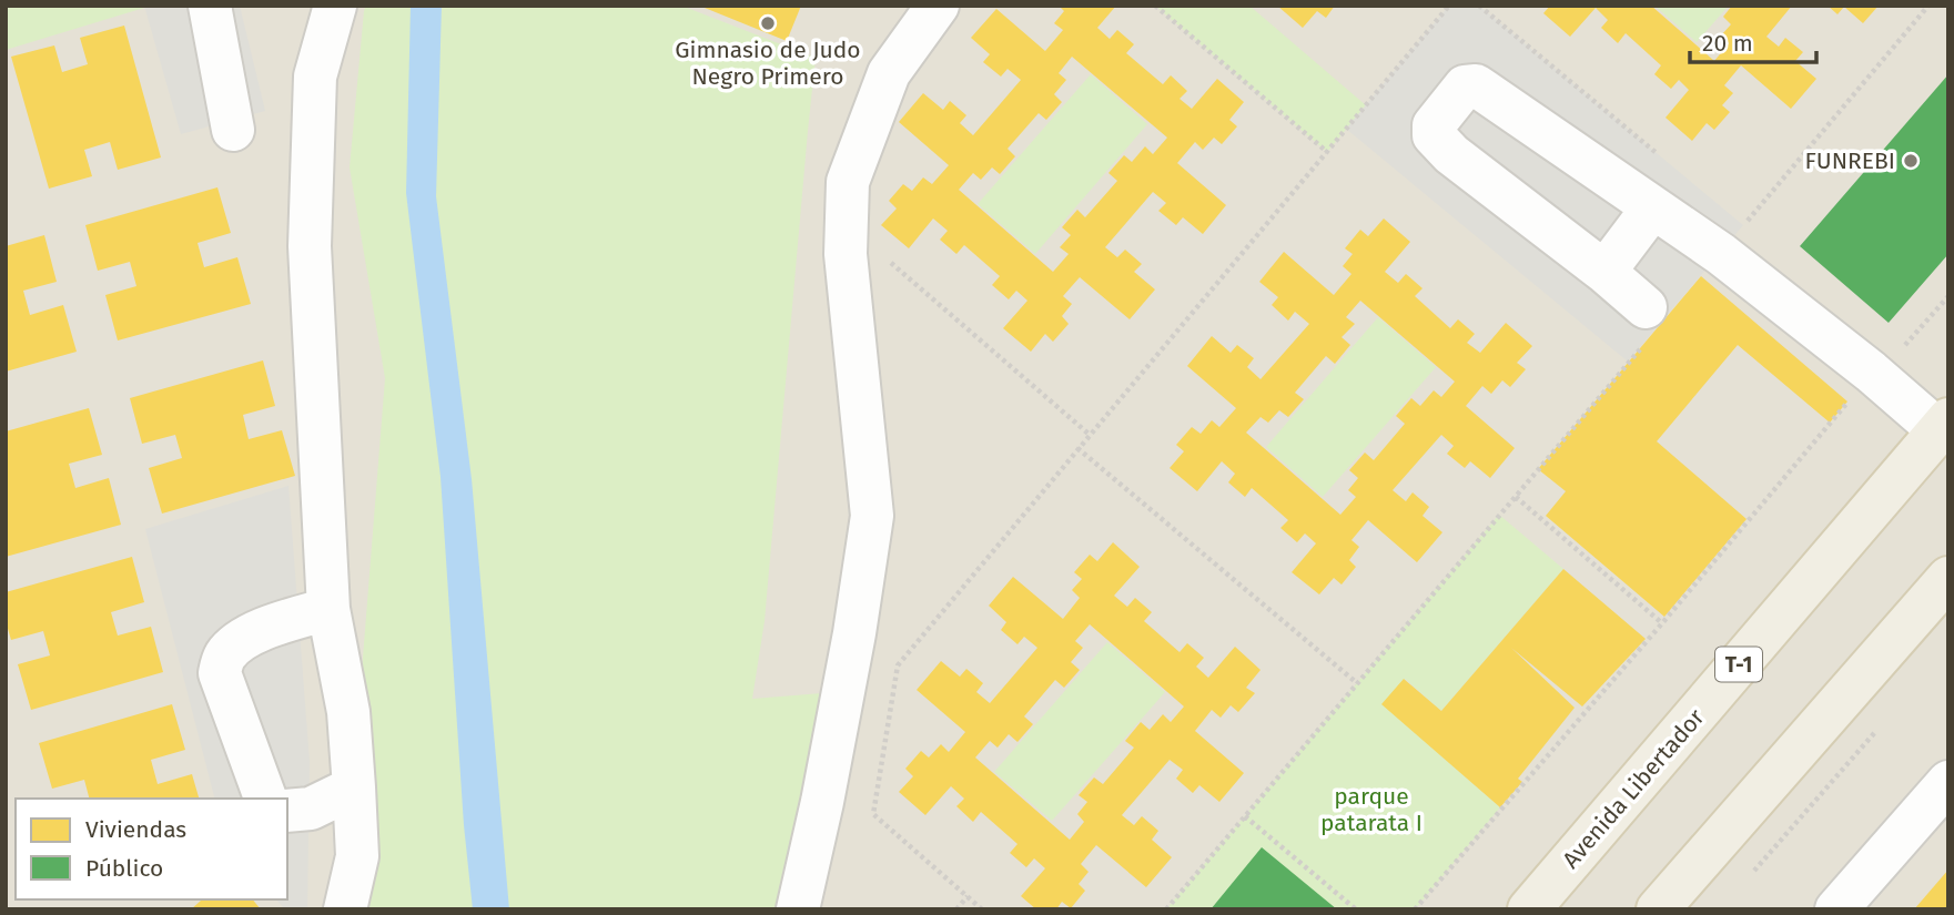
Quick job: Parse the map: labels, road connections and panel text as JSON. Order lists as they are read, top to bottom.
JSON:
{
  "streets": {
    "main road": ["T-1", "Avenida Libertador"]
  },
  "parks": ["parque patarata I"],
  "places": ["Gimnasio de Judo Negro Primero", "FUNREBI"],
  "legend": ["Viviendas", "Público"],
  "scale_bar": "20 m"
}
